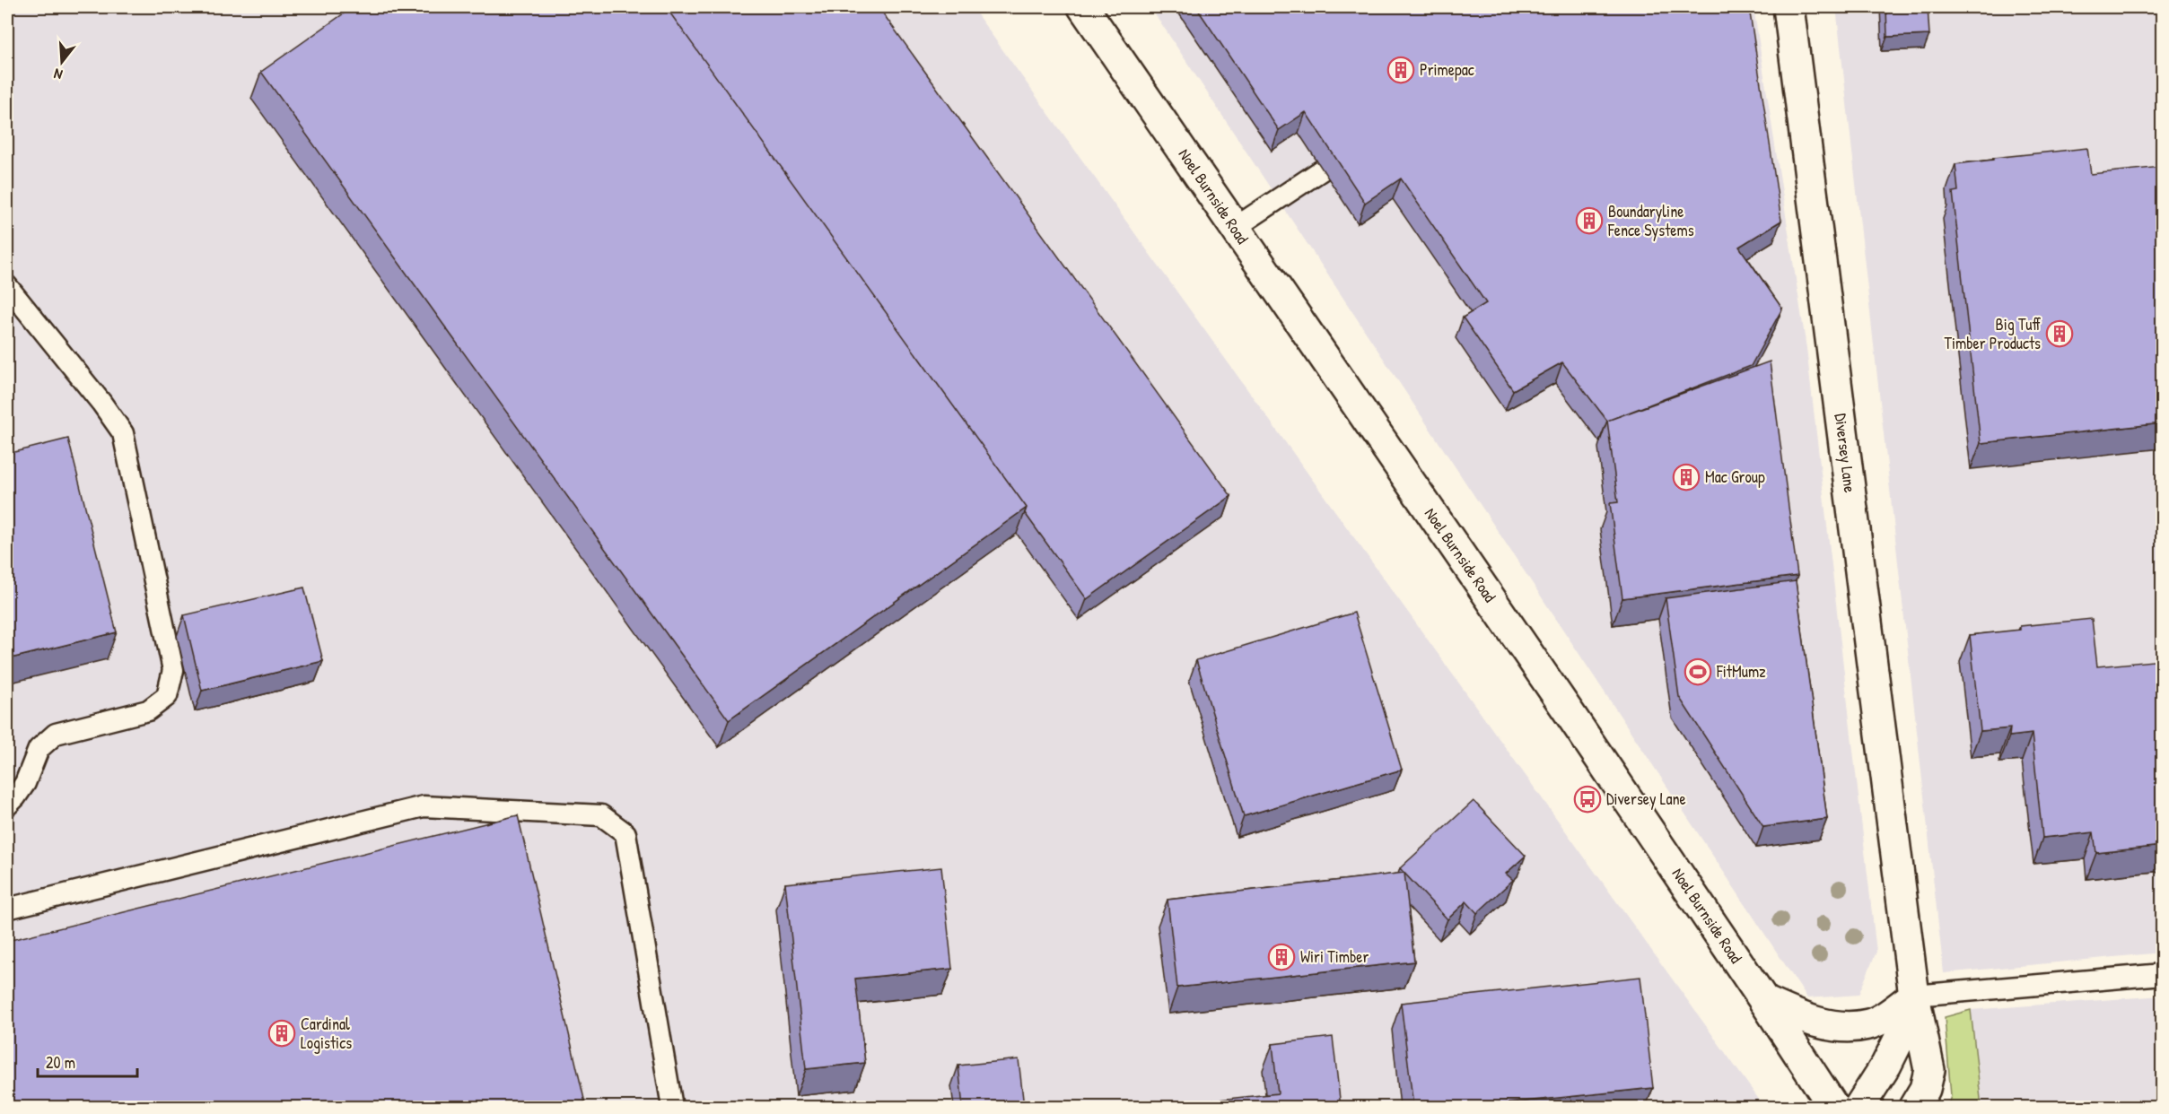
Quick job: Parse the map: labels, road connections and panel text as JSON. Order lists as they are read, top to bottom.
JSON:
{
  "streets": {
    "street": ["Noel Burnside Road", "Diversey Lane"]
  },
  "places": {
    "building": [
      "Primepac",
      "Boundaryline Fence Systems",
      "Big Tuff Timber Products",
      "Mac Group",
      "Wiri Timber",
      "Cardinal Logistics"
    ],
    "sports": ["FitMumz"],
    "bus stop": ["Diversey Lane"]
  },
  "scale_bar": "20 m",
  "north": "bottom"
}
